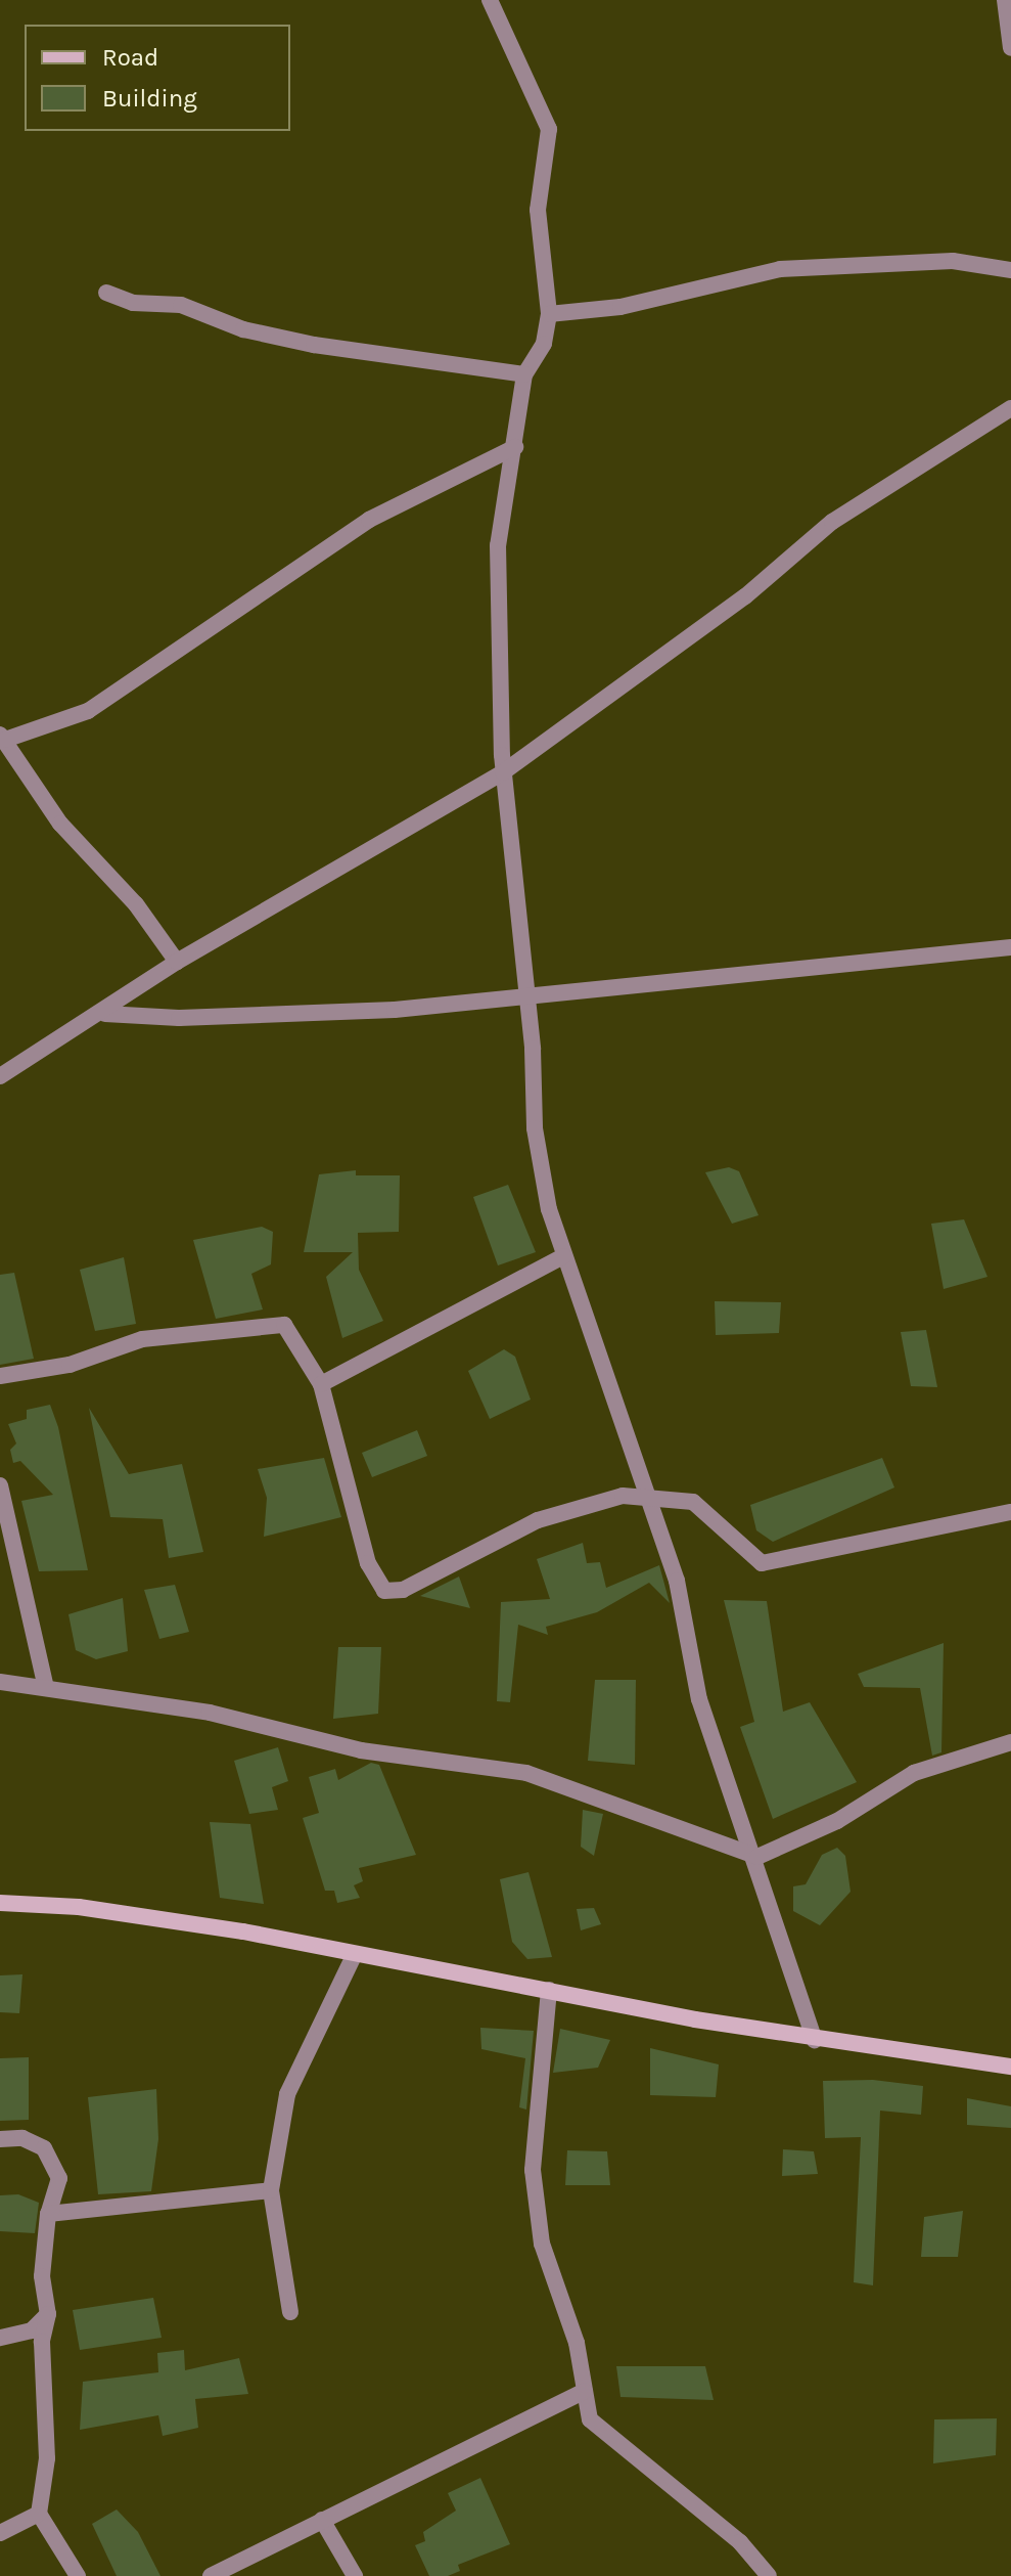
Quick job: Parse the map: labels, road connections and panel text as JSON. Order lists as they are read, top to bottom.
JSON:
{
  "legend": ["Road", "Building"]
}
